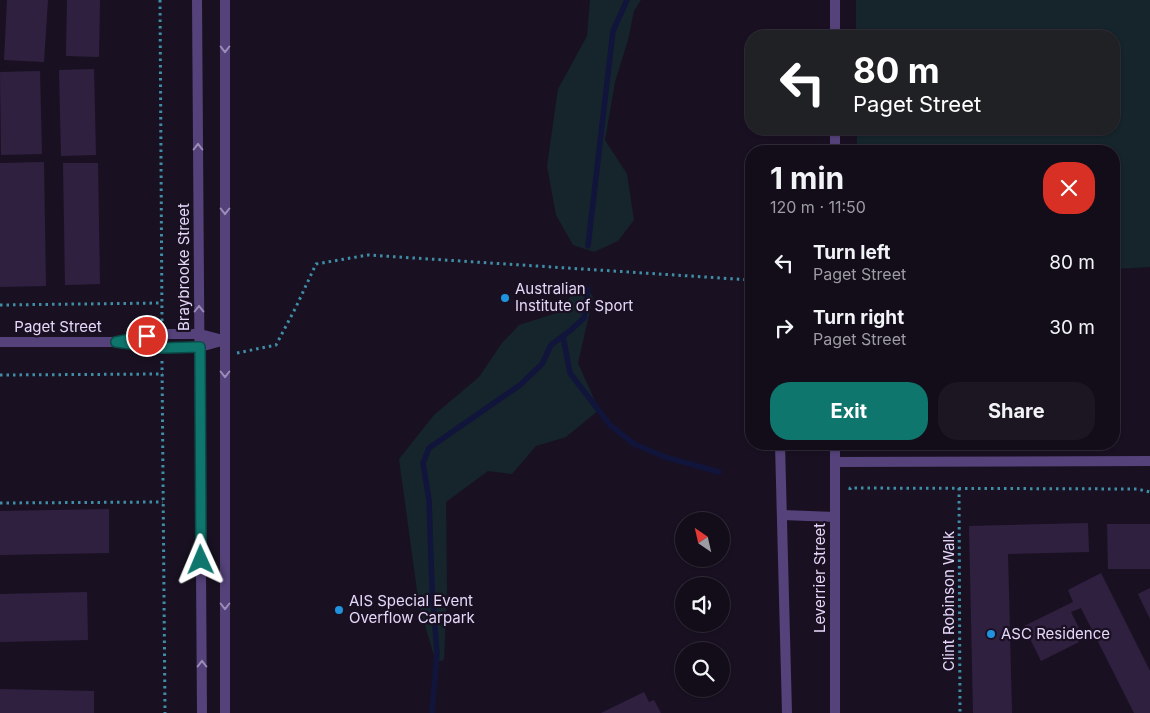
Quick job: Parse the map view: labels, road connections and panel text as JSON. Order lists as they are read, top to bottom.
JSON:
{
  "streets": {
    "street": ["Braybrooke Street", "Paget Street", "Leverrier Street"],
    "path": ["Clint Robinson Walk"]
  },
  "crossings": [
    ["Braybrooke Street", "Paget Street"]
  ],
  "places": ["Australian Institute of Sport", "AIS Special Event Overflow Carpark", "ASC Residence"],
  "north": "top left",
  "page": {
    "turn": ["80 m", "Paget Street"],
    "heading": ["1 min", "120 m · 11:50"],
    "list": [
      {
        "name": "Turn left",
        "note": "Paget Street",
        "value": "80 m"
      },
      {
        "name": "Turn right",
        "note": "Paget Street",
        "value": "30 m"
      }
    ],
    "buttons": ["Exit", "Share"]
  }
}
